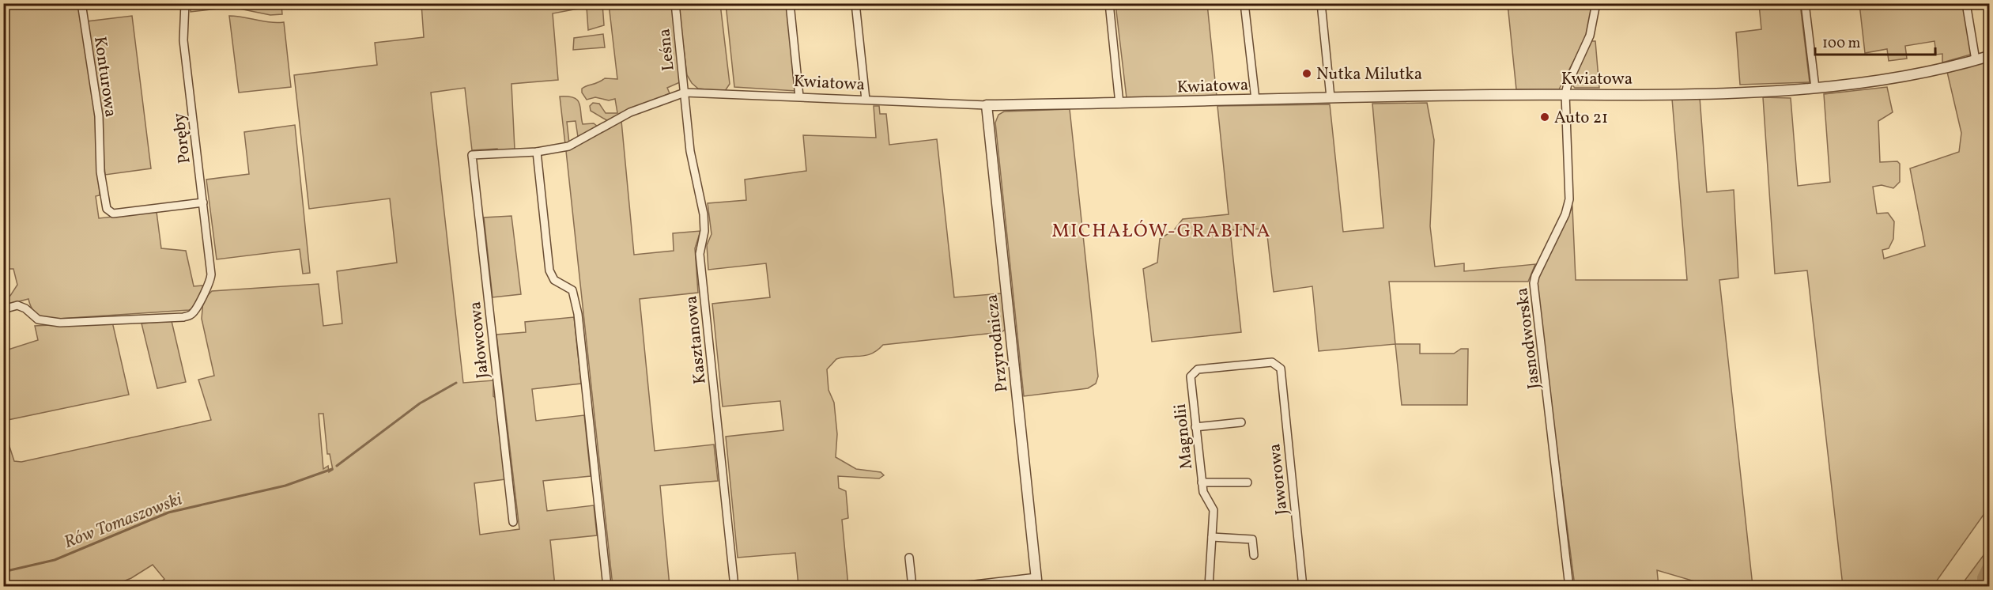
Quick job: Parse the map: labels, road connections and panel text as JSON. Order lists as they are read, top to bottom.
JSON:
{
  "streets": {
    "street": [
      "Leśna",
      "Konturowa",
      "Kwiatowa",
      "Poręby",
      "Jasnodworska",
      "Jałowcowa",
      "Kasztanowa",
      "Przyrodnicza",
      "Magnolii",
      "Jaworowa"
    ]
  },
  "crossings": [
    ["Leśna", "Kwiatowa"],
    ["Leśna", "Kasztanowa"],
    ["Konturowa", "Poręby"],
    ["Kwiatowa", "Jasnodworska"],
    ["Kwiatowa", "Jałowcowa"],
    ["Kwiatowa", "Kasztanowa"],
    ["Kwiatowa", "Przyrodnicza"],
    ["Magnolii", "Jaworowa"]
  ],
  "districts": ["MICHAŁÓW-GRABINA"],
  "water": ["Rów Tomaszowski"],
  "places": ["Nutka Milutka", "Auto 21"],
  "scale_bar": "100 m"
}
